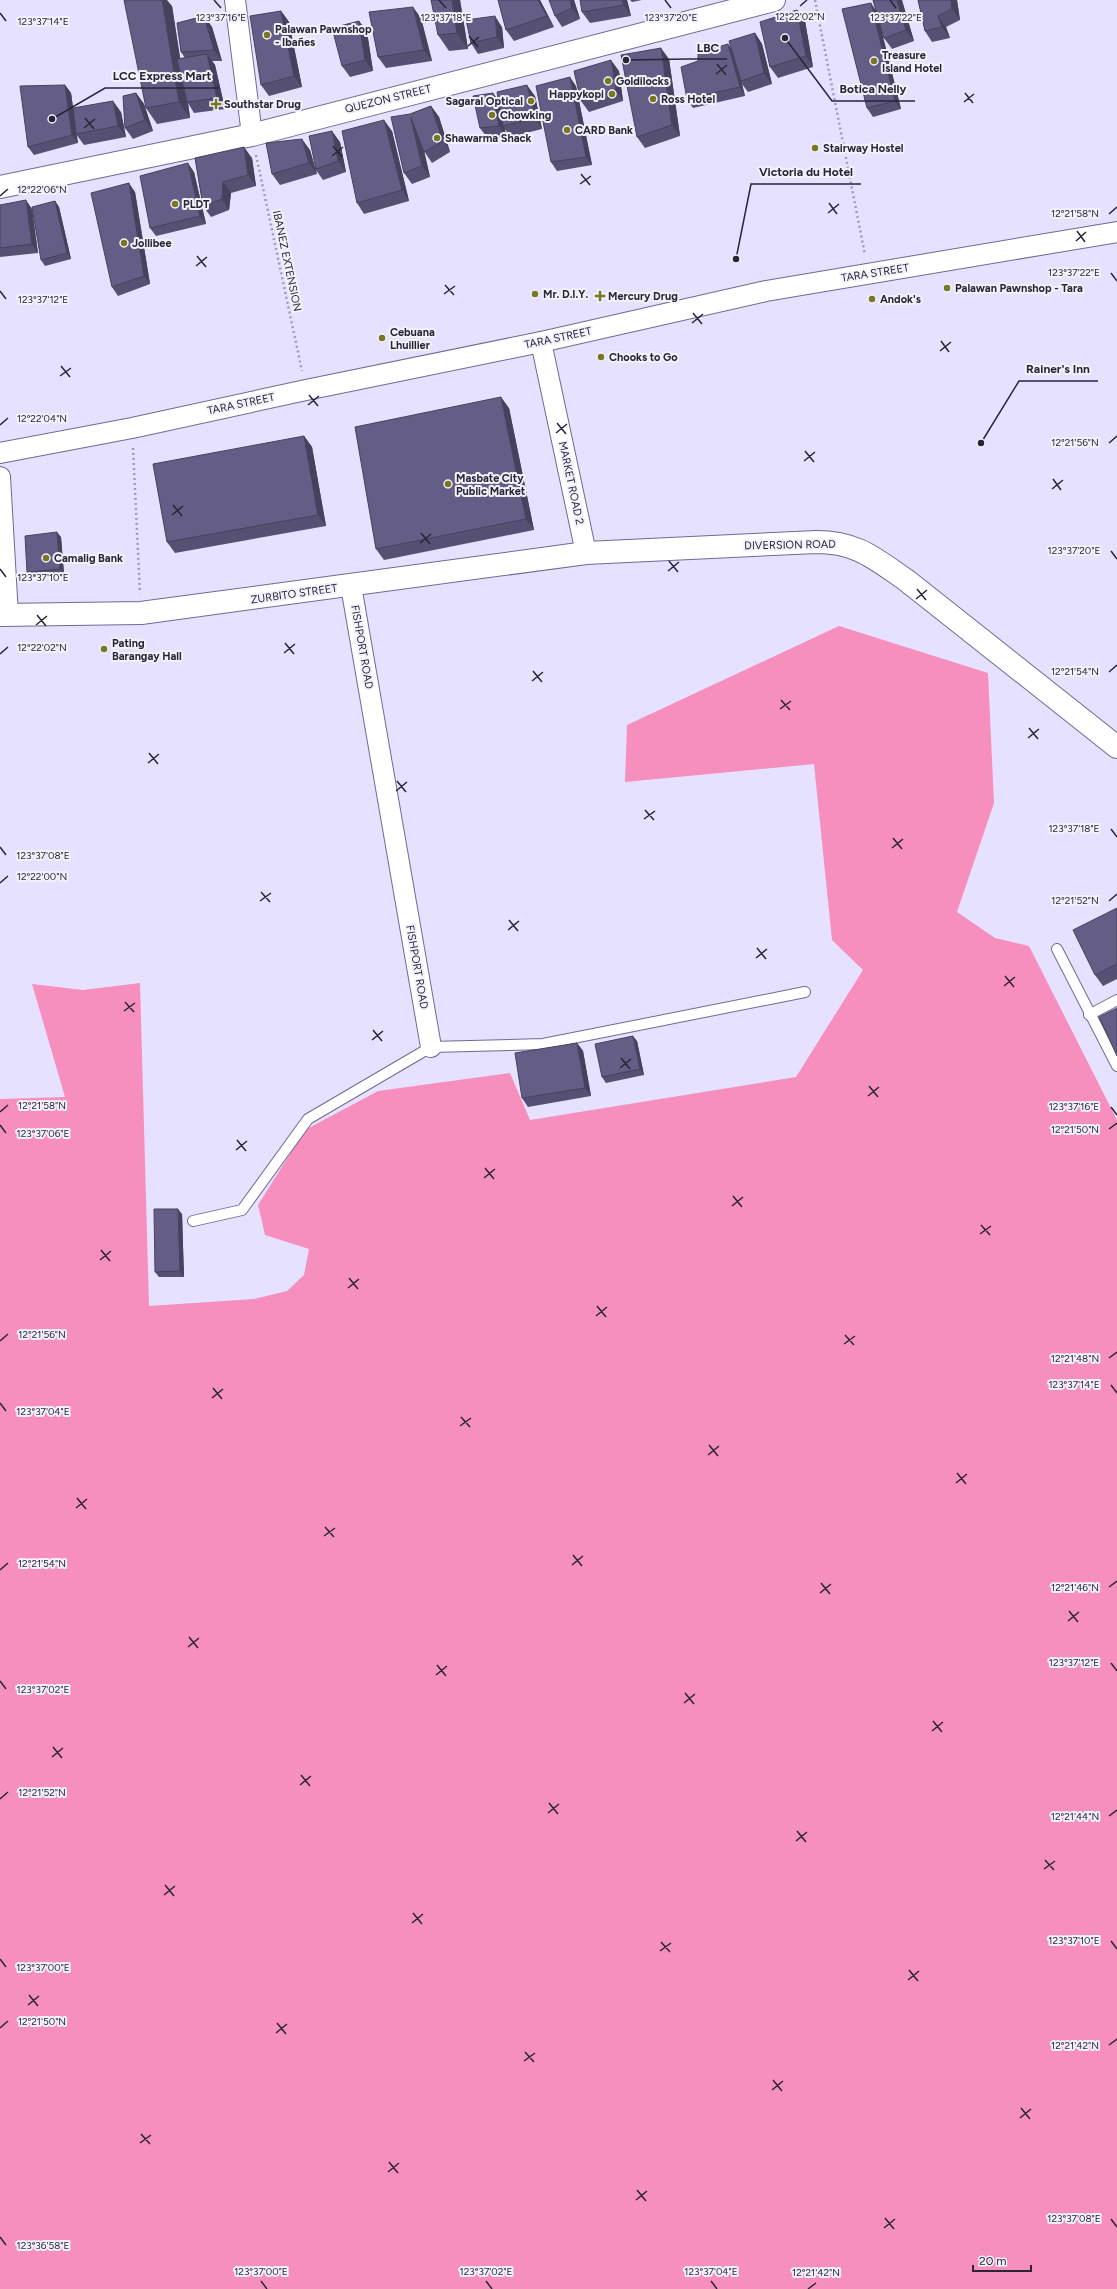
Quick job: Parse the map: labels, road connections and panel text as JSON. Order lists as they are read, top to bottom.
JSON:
{
  "streets": {
    "street": [
      "QUEZON STREET",
      "TARA STREET",
      "MARKET ROAD 2",
      "DIVERSION ROAD",
      "ZURBITO STREET",
      "FISHPORT ROAD"
    ],
    "path": ["IBANEZ EXTENSION"]
  },
  "crossings": [
    ["QUEZON STREET", "IBANEZ EXTENSION"],
    ["IBANEZ EXTENSION", "TARA STREET"],
    ["TARA STREET", "MARKET ROAD 2"],
    ["MARKET ROAD 2", "DIVERSION ROAD"],
    ["MARKET ROAD 2", "ZURBITO STREET"],
    ["DIVERSION ROAD", "ZURBITO STREET"],
    ["ZURBITO STREET", "FISHPORT ROAD"]
  ],
  "places": {
    "other": [
      "Palawan Pawnshop - Ibañes",
      "Botica Nelly",
      "LBC",
      "Treasure Island Hotel",
      "Goldilocks",
      "Happykopi",
      "Ross Hotel",
      "Sagaral Optical",
      "Chowking",
      "LCC Express Mart",
      "CARD Bank",
      "Shawarma Shack",
      "Stairway Hostel",
      "PLDT",
      "Jollibee",
      "Victoria du Hotel",
      "Palawan Pawnshop - Tara",
      "Mr. D.I.Y.",
      "Andok's",
      "Cebuana Lhuillier",
      "Chooks to Go",
      "Rainer's Inn",
      "Masbate City Public Market",
      "Camalig Bank",
      "Pating Barangay Hall"
    ],
    "health": ["Southstar Drug", "Mercury Drug"]
  },
  "scale_bar": "20 m",
  "coordinates": [
    "12°22'02\"N",
    "123°37'20\"E",
    "123°37'22\"E",
    "123°37'16\"E",
    "123°37'18\"E",
    "123°37'14\"E",
    "12°22'06\"N",
    "12°21'58\"N",
    "123°37'12\"E",
    "12°22'04\"N",
    "12°21'56\"N",
    "123°37'10\"E",
    "12°21'54\"N",
    "123°37'08\"E",
    "12°22'00\"N",
    "12°21'52\"N",
    "12°21'50\"N",
    "123°37'06\"E",
    "12°21'48\"N",
    "123°37'04\"E",
    "12°21'46\"N",
    "123°37'02\"E",
    "12°21'44\"N",
    "123°37'00\"E",
    "12°21'42\"N",
    "123°36'58\"E"
  ]
}
